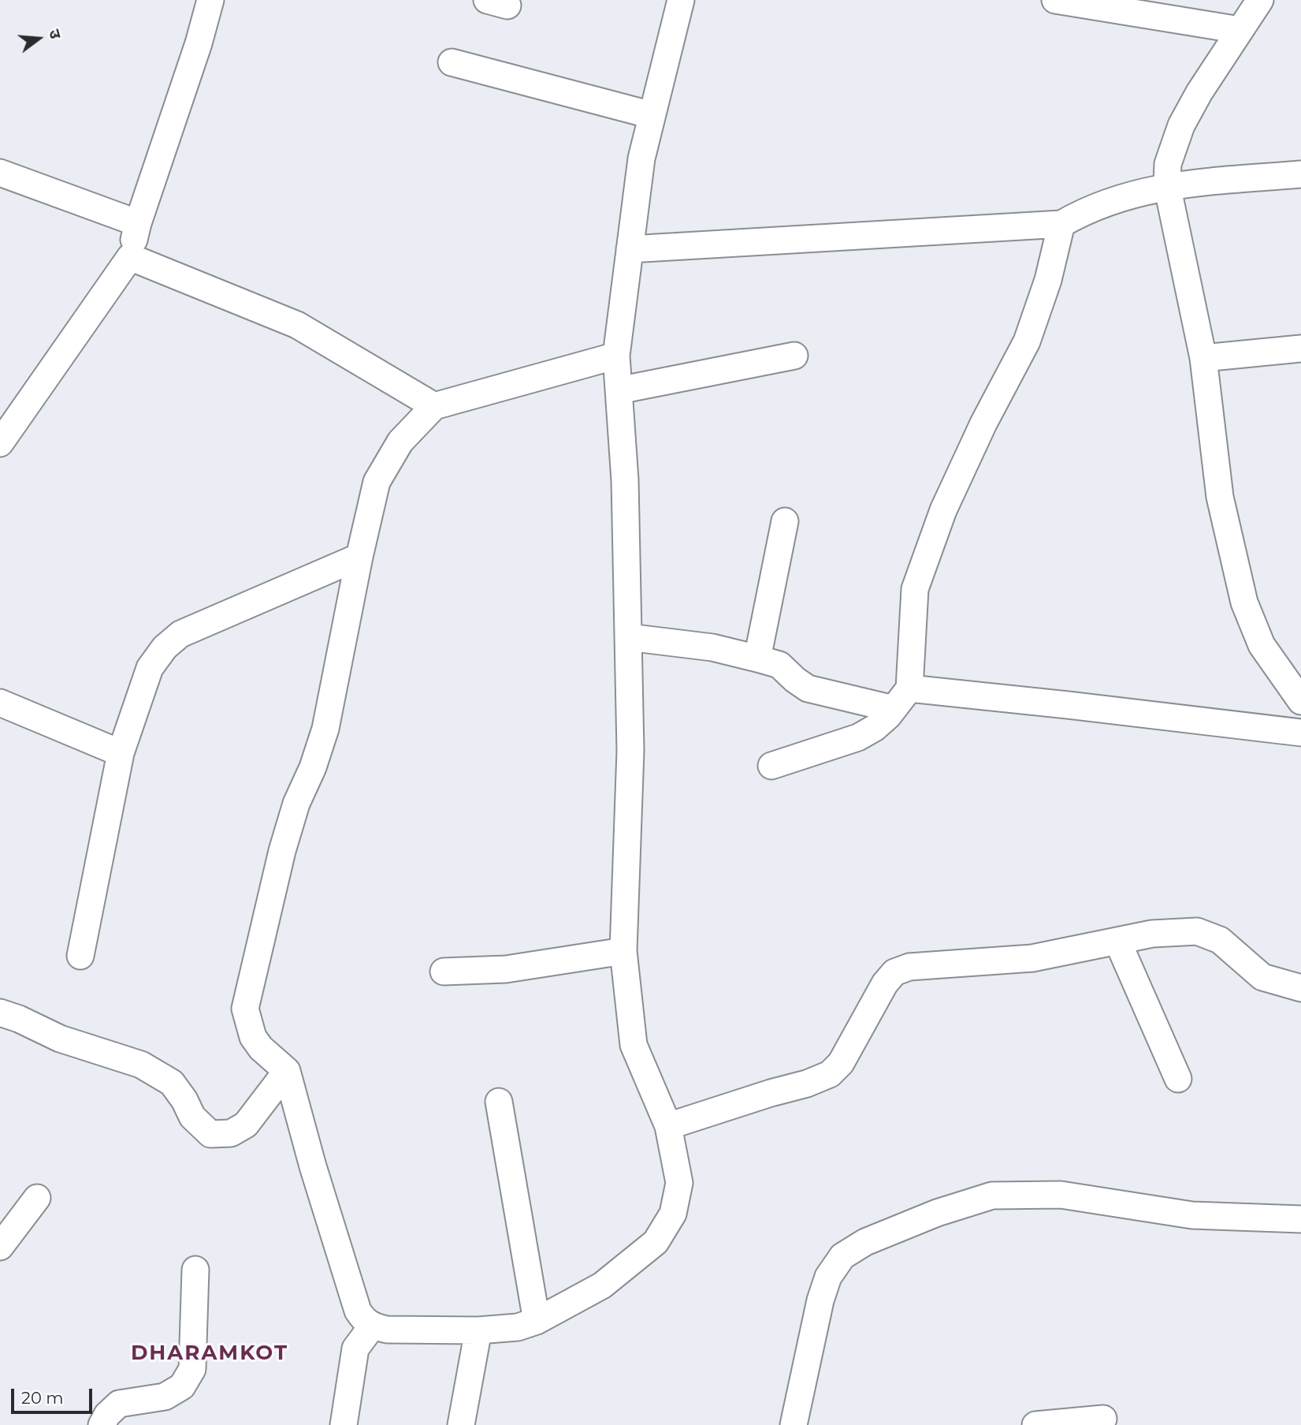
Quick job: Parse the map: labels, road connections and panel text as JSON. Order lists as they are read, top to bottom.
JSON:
{
  "districts": ["DHARAMKOT"],
  "scale_bar": "20 m",
  "north": "right"
}
